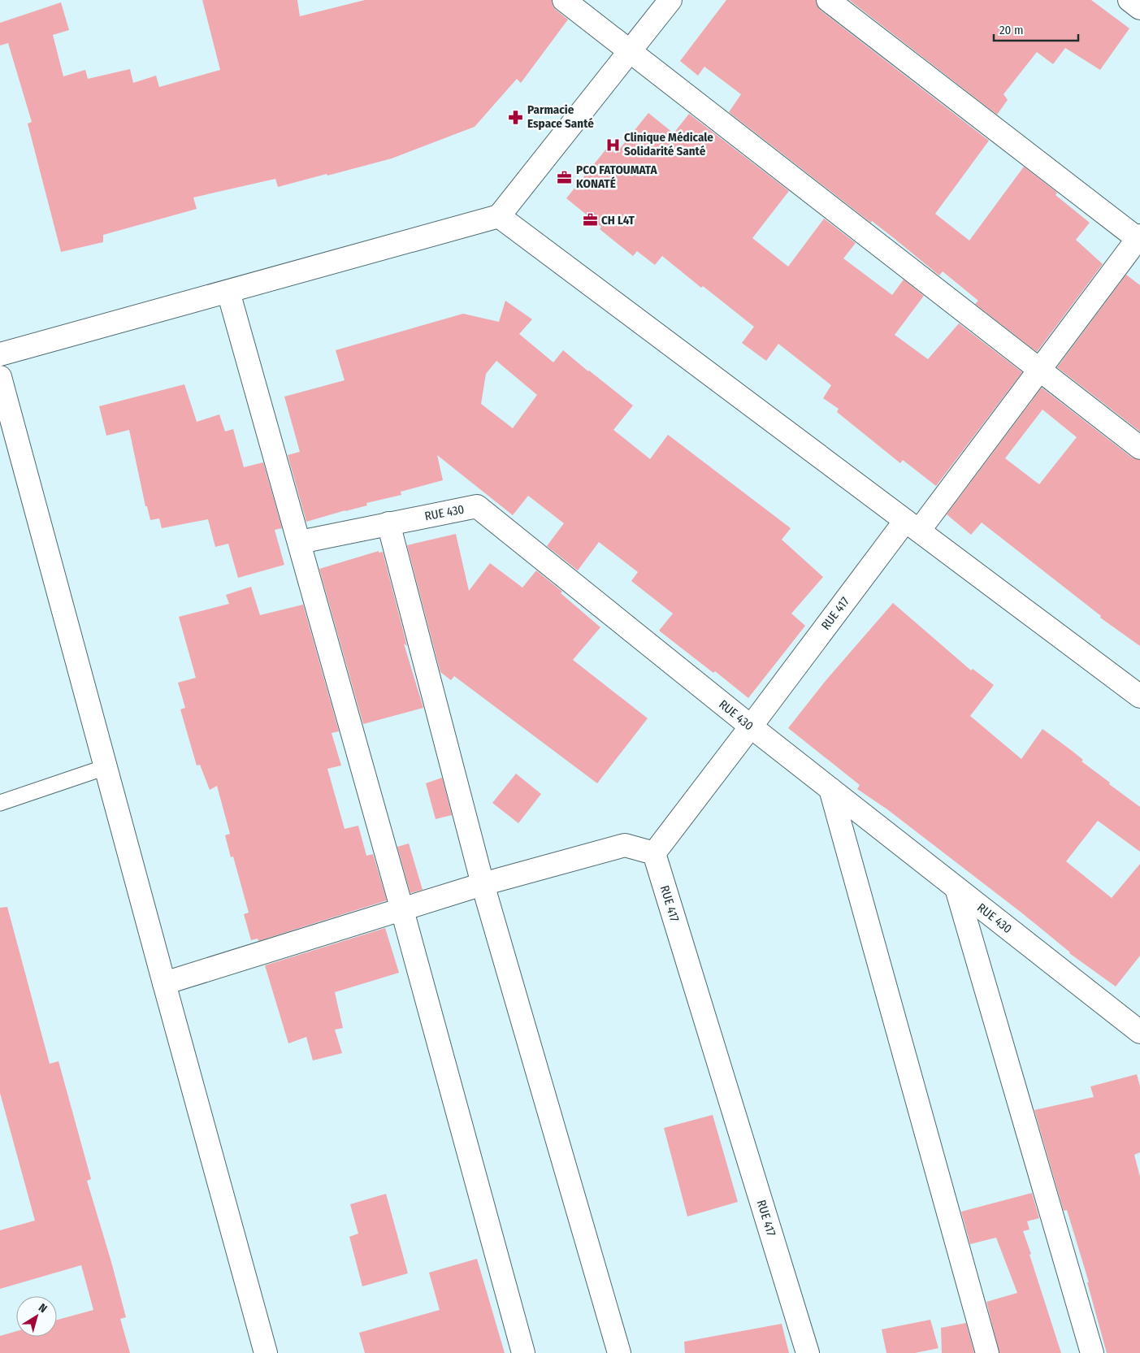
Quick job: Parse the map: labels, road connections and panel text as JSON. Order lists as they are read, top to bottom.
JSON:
{
  "streets": {
    "street": ["RUE 430", "RUE 417"]
  },
  "crossings": [
    ["RUE 430", "RUE 417"]
  ],
  "places": {
    "pharmacy": ["Parmacie Espace Santé"],
    "hospital": ["Clinique Médicale Solidarité Santé"],
    "office": ["PCO FATOUMATA KONATÉ", "CH L4T"]
  },
  "scale_bar": "20 m",
  "north": "top right"
}
